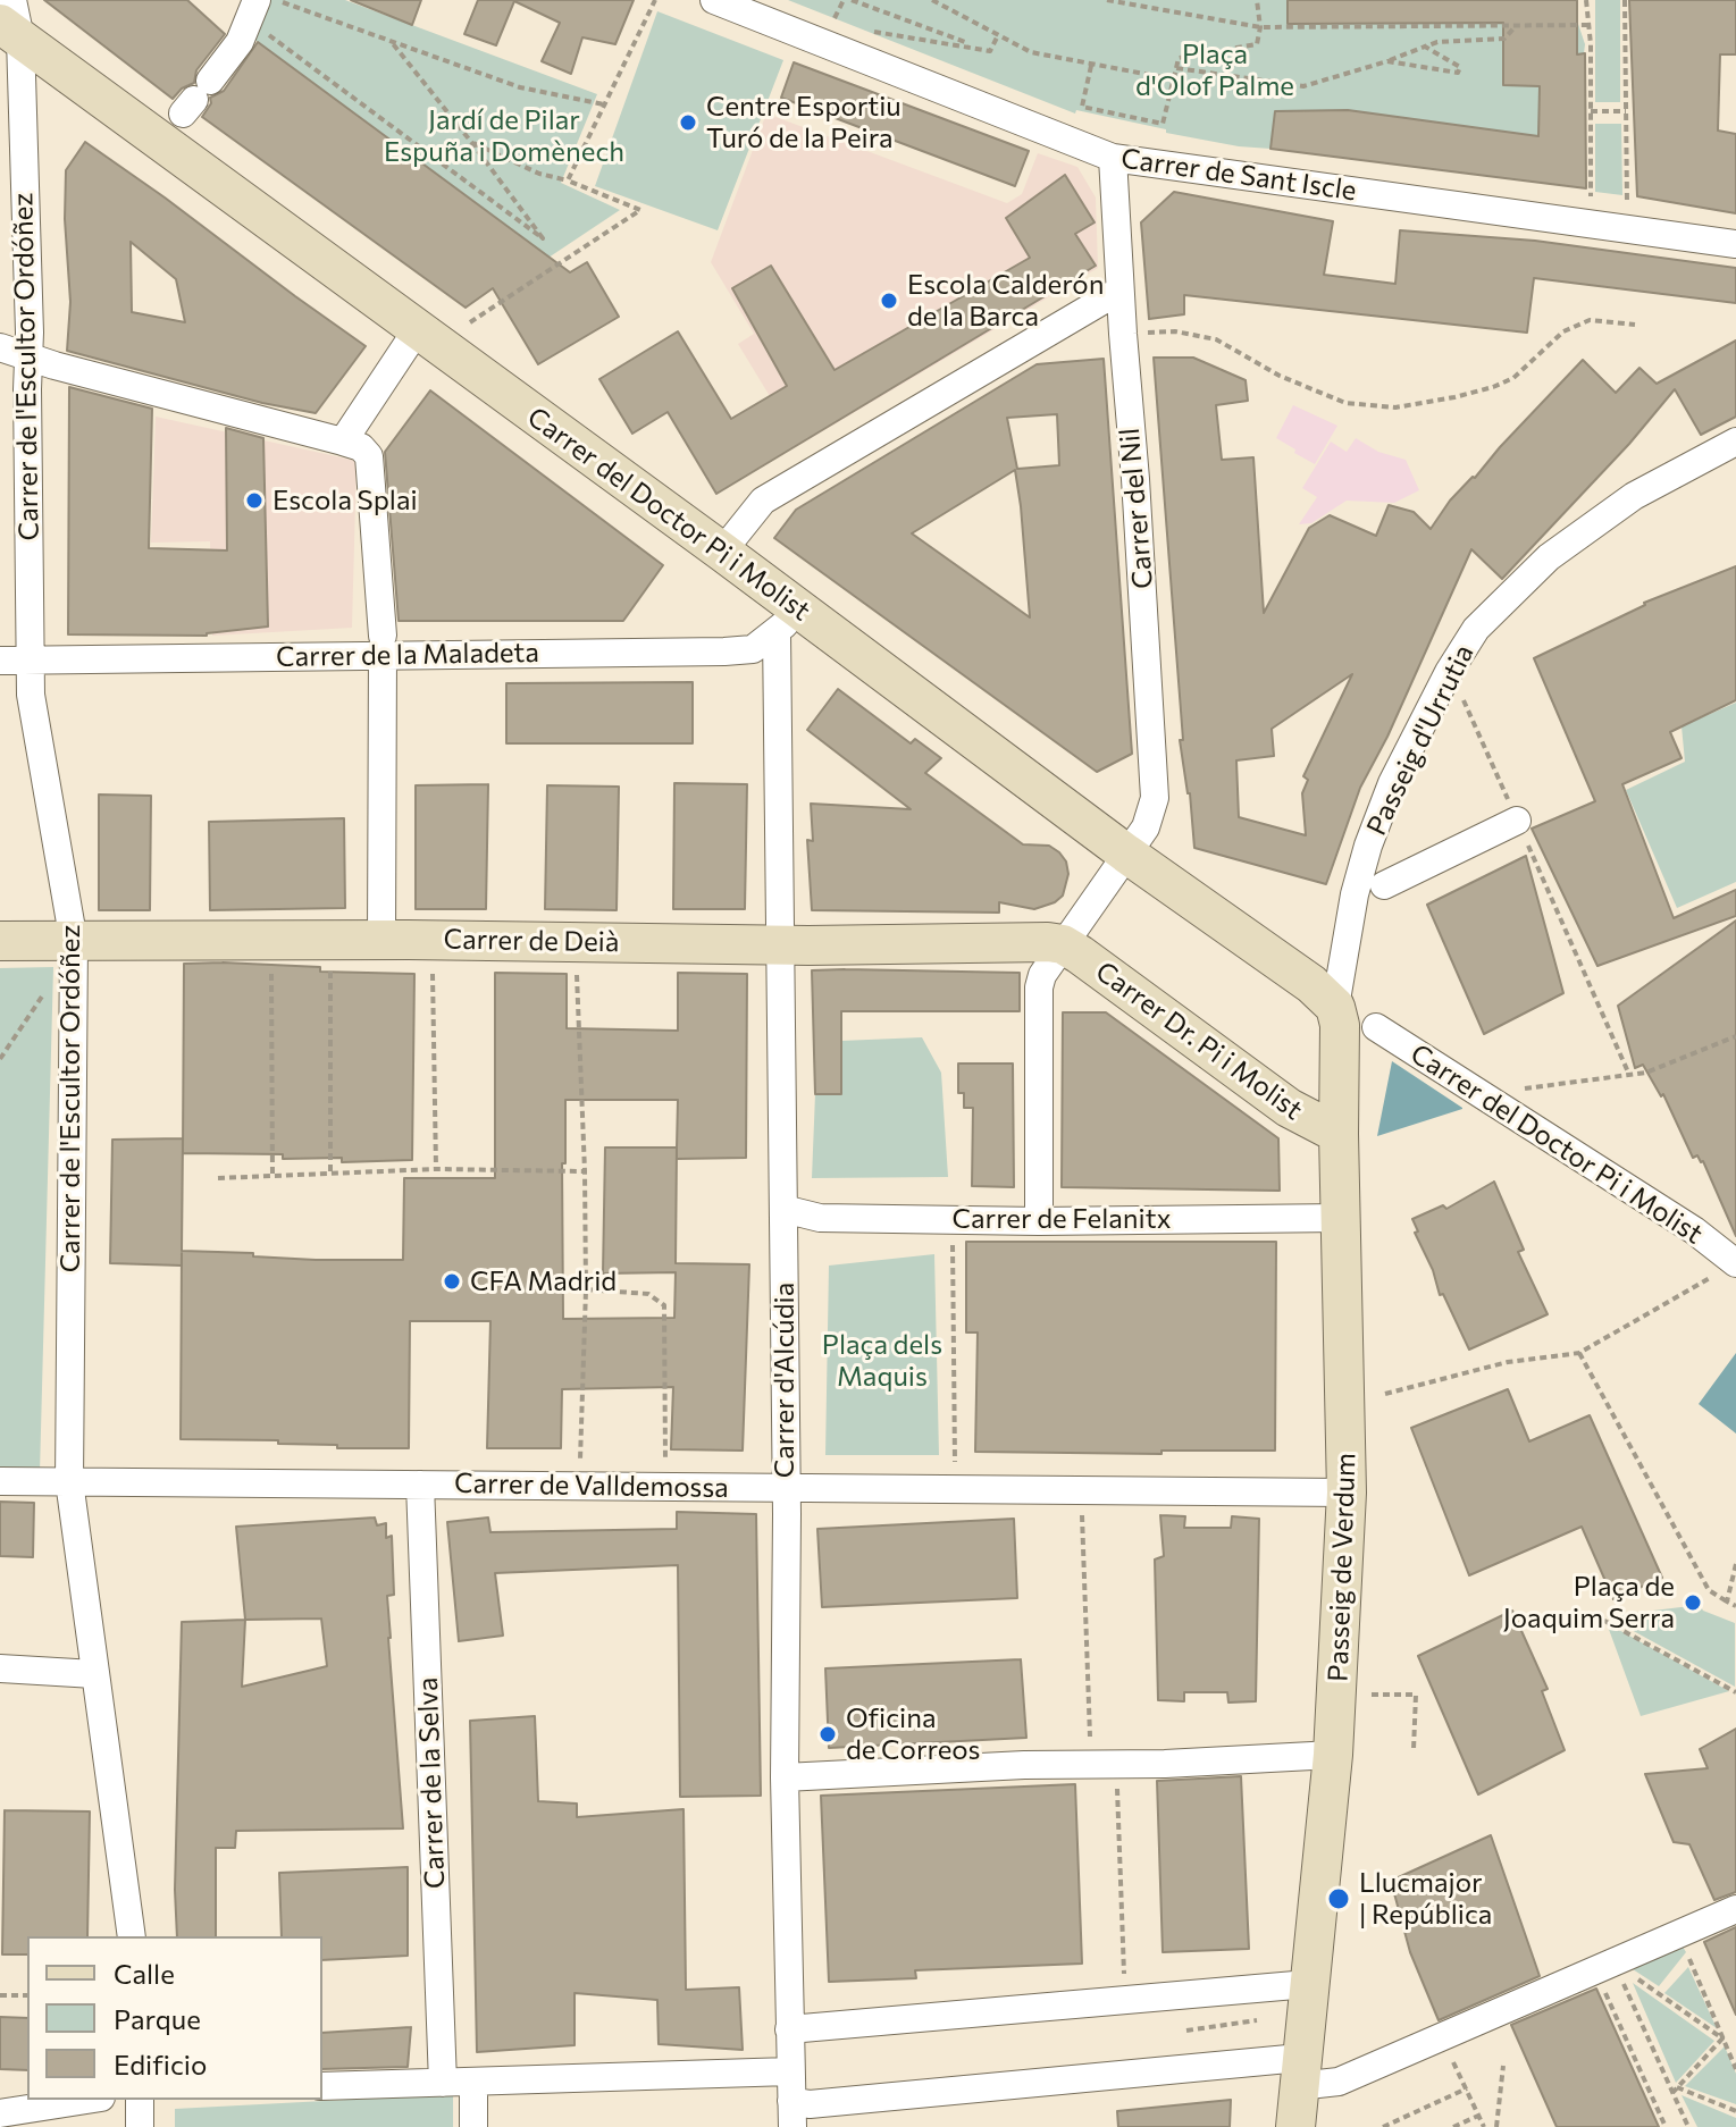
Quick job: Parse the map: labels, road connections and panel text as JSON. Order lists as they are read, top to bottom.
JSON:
{
  "streets": {
    "main road": [
      "Carrer del Doctor Pi i Molist",
      "Carrer de Deià",
      "Carrer Dr. Pi i Molist",
      "Passeig de Verdum"
    ],
    "street": [
      "Carrer de Sant Iscle",
      "Carrer de l'Escultor Ordóñez",
      "Carrer del Nil",
      "Carrer de la Maladeta",
      "Passeig d'Urrutia",
      "Carrer de Felanitx",
      "Carrer d'Alcúdia",
      "Carrer de Valldemossa",
      "Carrer de la Selva"
    ]
  },
  "crossings": [
    ["Carrer de Sant Iscle", "Carrer del Nil"],
    ["Carrer de l'Escultor Ordóñez", "Carrer del Doctor Pi i Molist"],
    ["Carrer de l'Escultor Ordóñez", "Carrer de la Maladeta"],
    ["Carrer de l'Escultor Ordóñez", "Carrer de Deià"],
    ["Carrer de l'Escultor Ordóñez", "Carrer de Valldemossa"],
    ["Carrer del Nil", "Carrer del Doctor Pi i Molist"],
    ["Carrer del Nil", "Carrer de Deià"],
    ["Carrer del Nil", "Carrer Dr. Pi i Molist"],
    ["Carrer del Nil", "Carrer de Felanitx"],
    ["Carrer del Doctor Pi i Molist", "Carrer de la Maladeta"],
    ["Carrer del Doctor Pi i Molist", "Passeig d'Urrutia"],
    ["Carrer del Doctor Pi i Molist", "Carrer d'Alcúdia"],
    ["Carrer del Doctor Pi i Molist", "Passeig de Verdum"],
    ["Carrer de la Maladeta", "Carrer d'Alcúdia"],
    ["Passeig d'Urrutia", "Passeig de Verdum"],
    ["Carrer de Deià", "Carrer Dr. Pi i Molist"],
    ["Carrer de Deià", "Carrer d'Alcúdia"],
    ["Carrer Dr. Pi i Molist", "Passeig de Verdum"],
    ["Carrer de Felanitx", "Carrer d'Alcúdia"],
    ["Carrer de Felanitx", "Passeig de Verdum"],
    ["Carrer d'Alcúdia", "Carrer de Valldemossa"],
    ["Carrer de Valldemossa", "Passeig de Verdum"],
    ["Carrer de Valldemossa", "Carrer de la Selva"]
  ],
  "parks": ["Plaça d'Olof Palme", "Jardí de Pilar Espuña i Domènech", "Plaça dels Maquis"],
  "places": [
    "Centre Esportiu Turó de la Peira",
    "Escola Calderón de la Barca",
    "Escola Splai",
    "CFA Madrid",
    "Plaça de Joaquim Serra",
    "Oficina de Correos",
    "Llucmajor | República"
  ],
  "legend": ["Calle", "Parque", "Edificio"]
}
